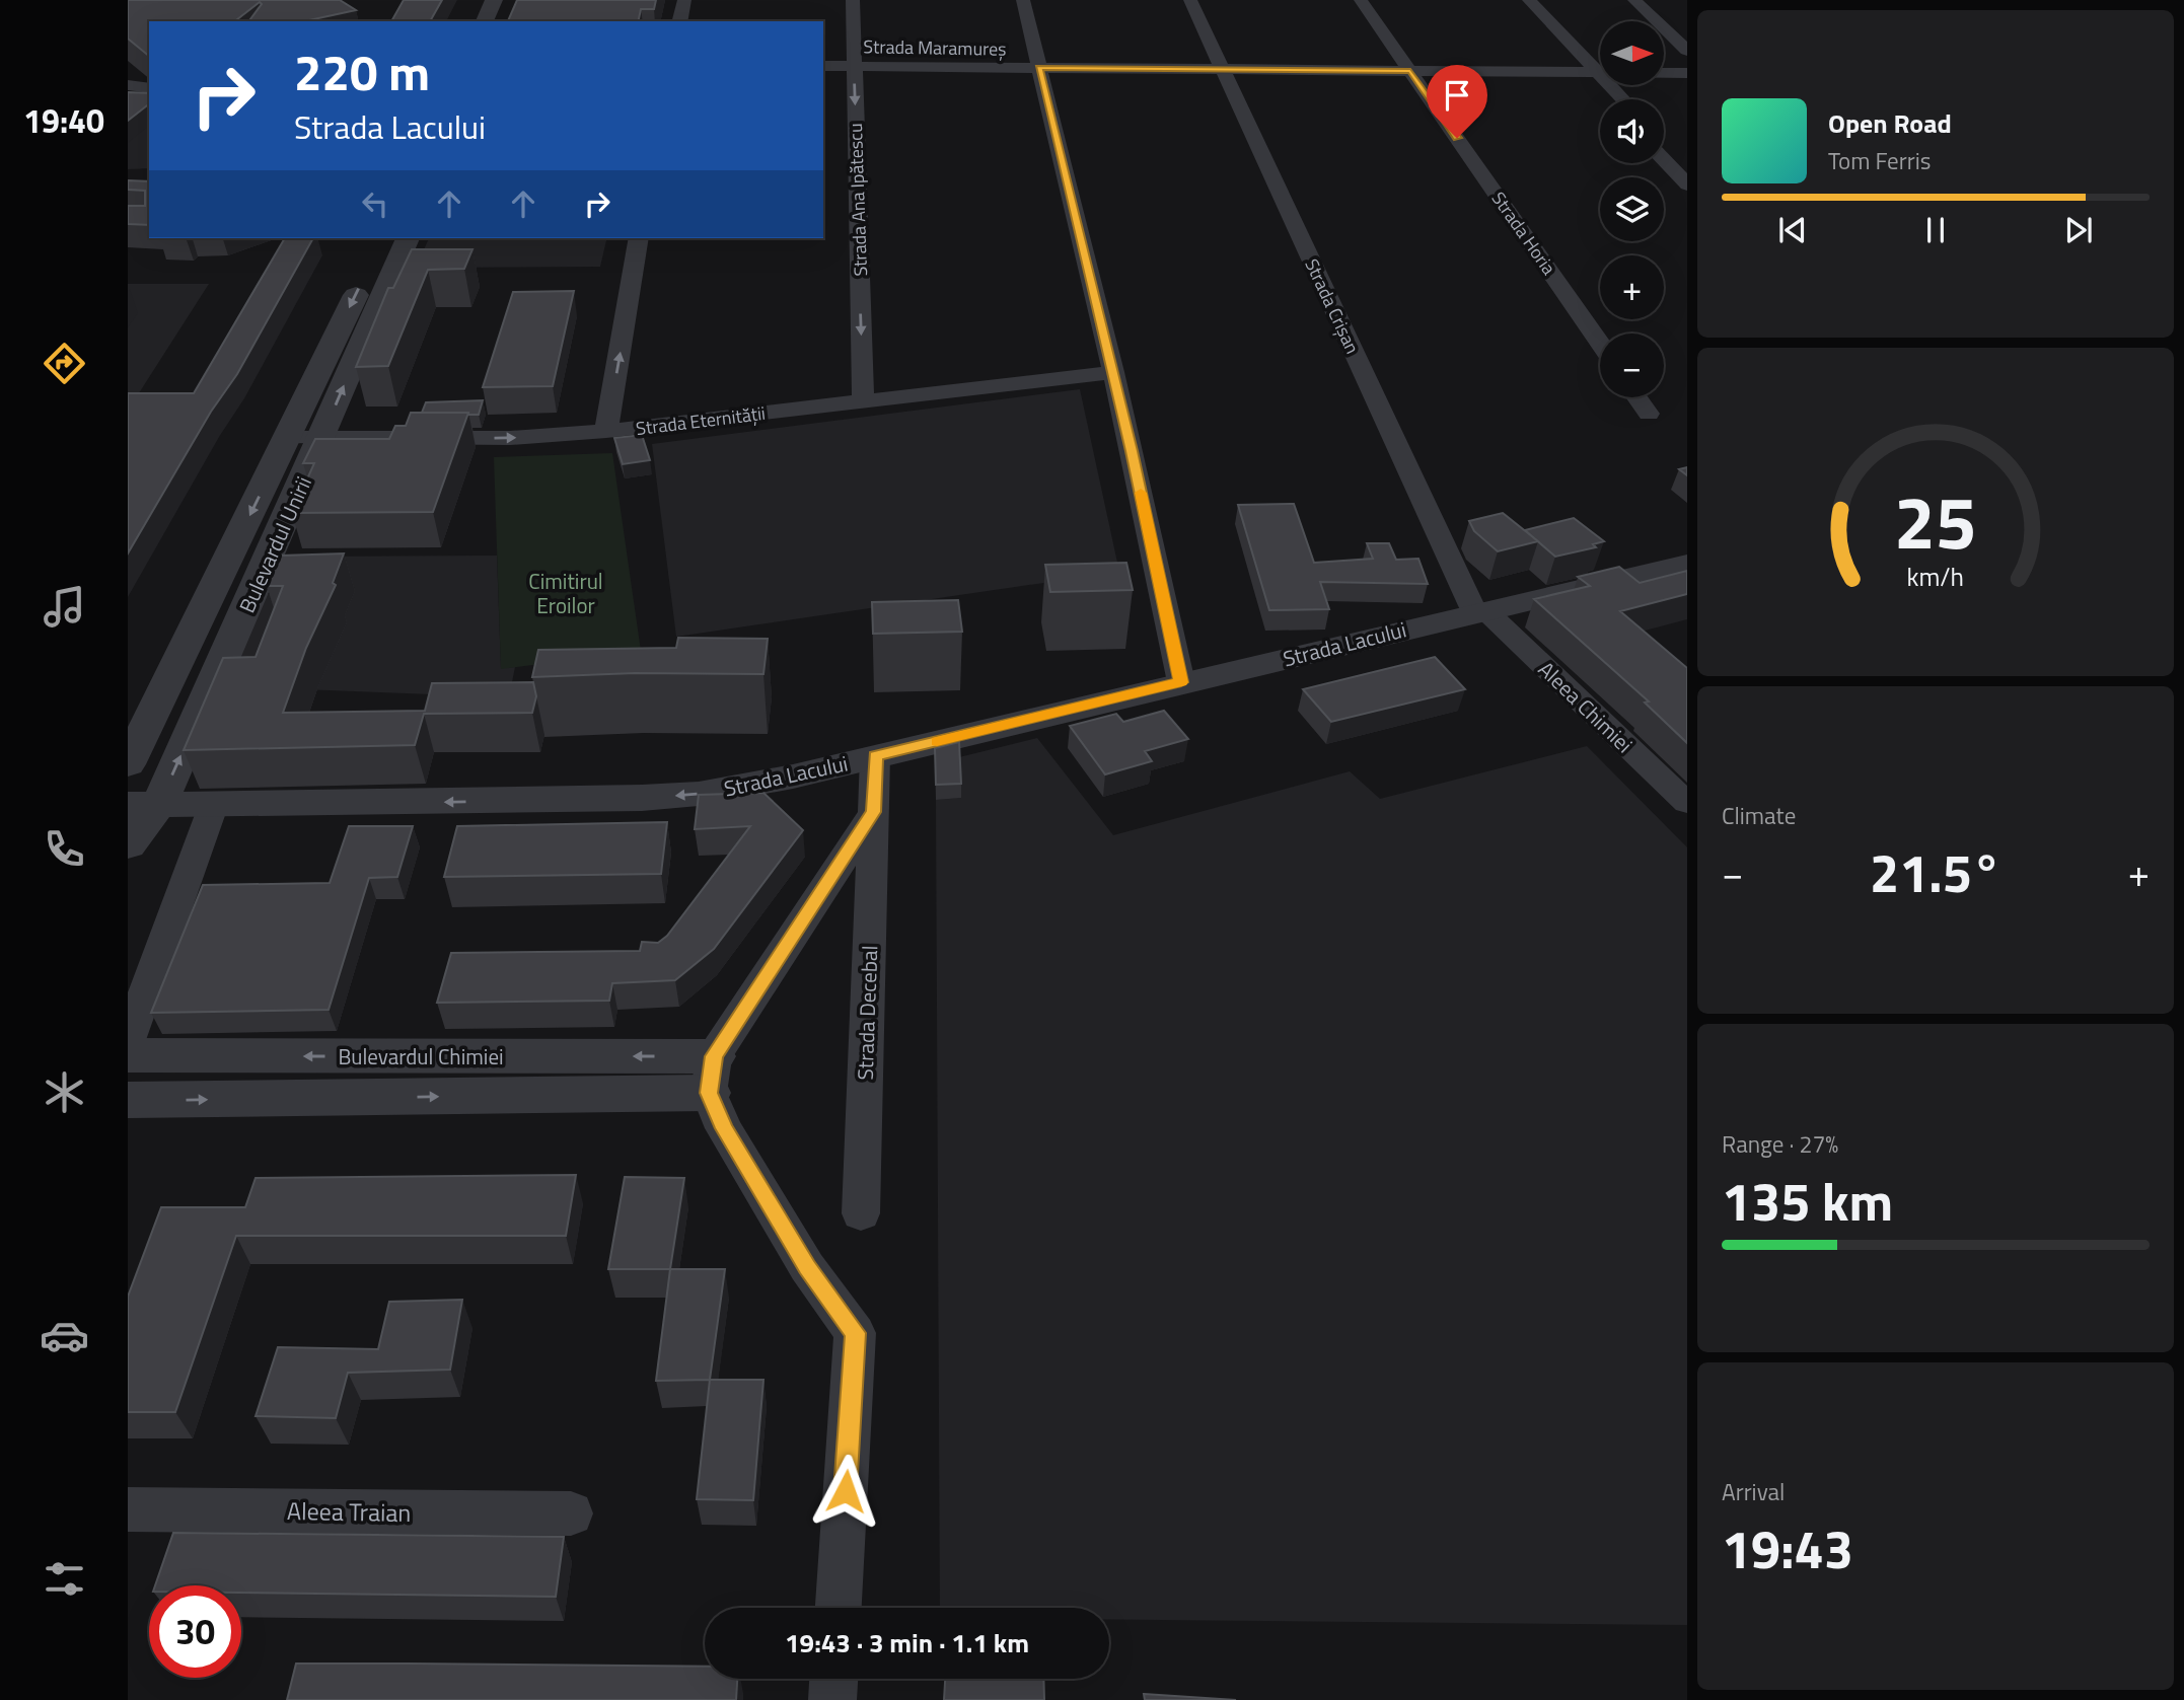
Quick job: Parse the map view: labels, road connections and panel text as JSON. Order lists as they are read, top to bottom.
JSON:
{
  "streets": {
    "street": [
      "Strada Maramureș",
      "Strada Ana Ipătescu",
      "Strada Horia",
      "Strada Crișan",
      "Strada Eternității",
      "Bulevardul Unirii",
      "Strada Lacului",
      "Aleea Chimiei",
      "Strada Decebal",
      "Bulevardul Chimiei",
      "Aleea Traian"
    ]
  },
  "crossings": [
    ["Strada Maramureș", "Strada Ana Ipătescu"],
    ["Strada Maramureș", "Strada Horia"],
    ["Strada Maramureș", "Strada Crișan"],
    ["Strada Ana Ipătescu", "Strada Eternității"],
    ["Strada Crișan", "Strada Lacului"],
    ["Strada Crișan", "Aleea Chimiei"],
    ["Strada Eternității", "Bulevardul Unirii"],
    ["Bulevardul Unirii", "Strada Lacului"],
    ["Strada Lacului", "Aleea Chimiei"],
    ["Strada Lacului", "Strada Decebal"]
  ],
  "one_way": ["Strada Lacului"],
  "parks": ["Cimitirul Eroilor"],
  "north": "right",
  "page": {
    "tabs": "19:40",
    "map_buttons": ["+", "−"],
    "turn": ["220 m", "Strada Lacului"],
    "song": ["Open Road", "Tom Ferris"],
    "tile": [
      "Climate",
      ["Range · 27%", "135 km"],
      ["Arrival", "19:43"]
    ],
    "heat": ["−", "21.5°", "+"],
    "limit": "30",
    "trip": "19:43 · 3 min · 1.1 km",
    "gauge": ["25", "km/h"]
  }
}
